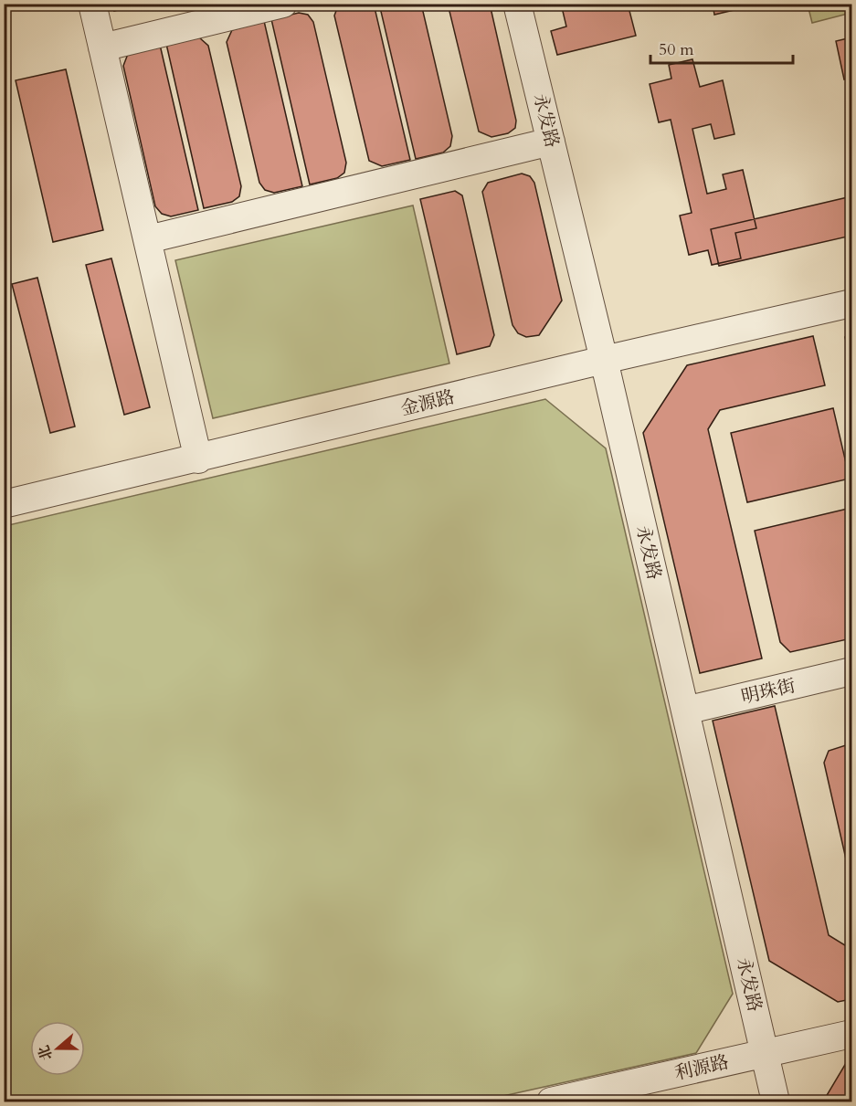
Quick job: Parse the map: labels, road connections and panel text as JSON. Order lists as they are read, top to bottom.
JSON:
{
  "streets": {
    "street": [
      "永发路",
      "金源路",
      "明珠街",
      "利源路"
    ]
  },
  "crossings": [
    ["永发路", "金源路"],
    ["永发路", "明珠街"],
    ["永发路", "利源路"]
  ],
  "scale_bar": "50 m",
  "north": "left"
}
